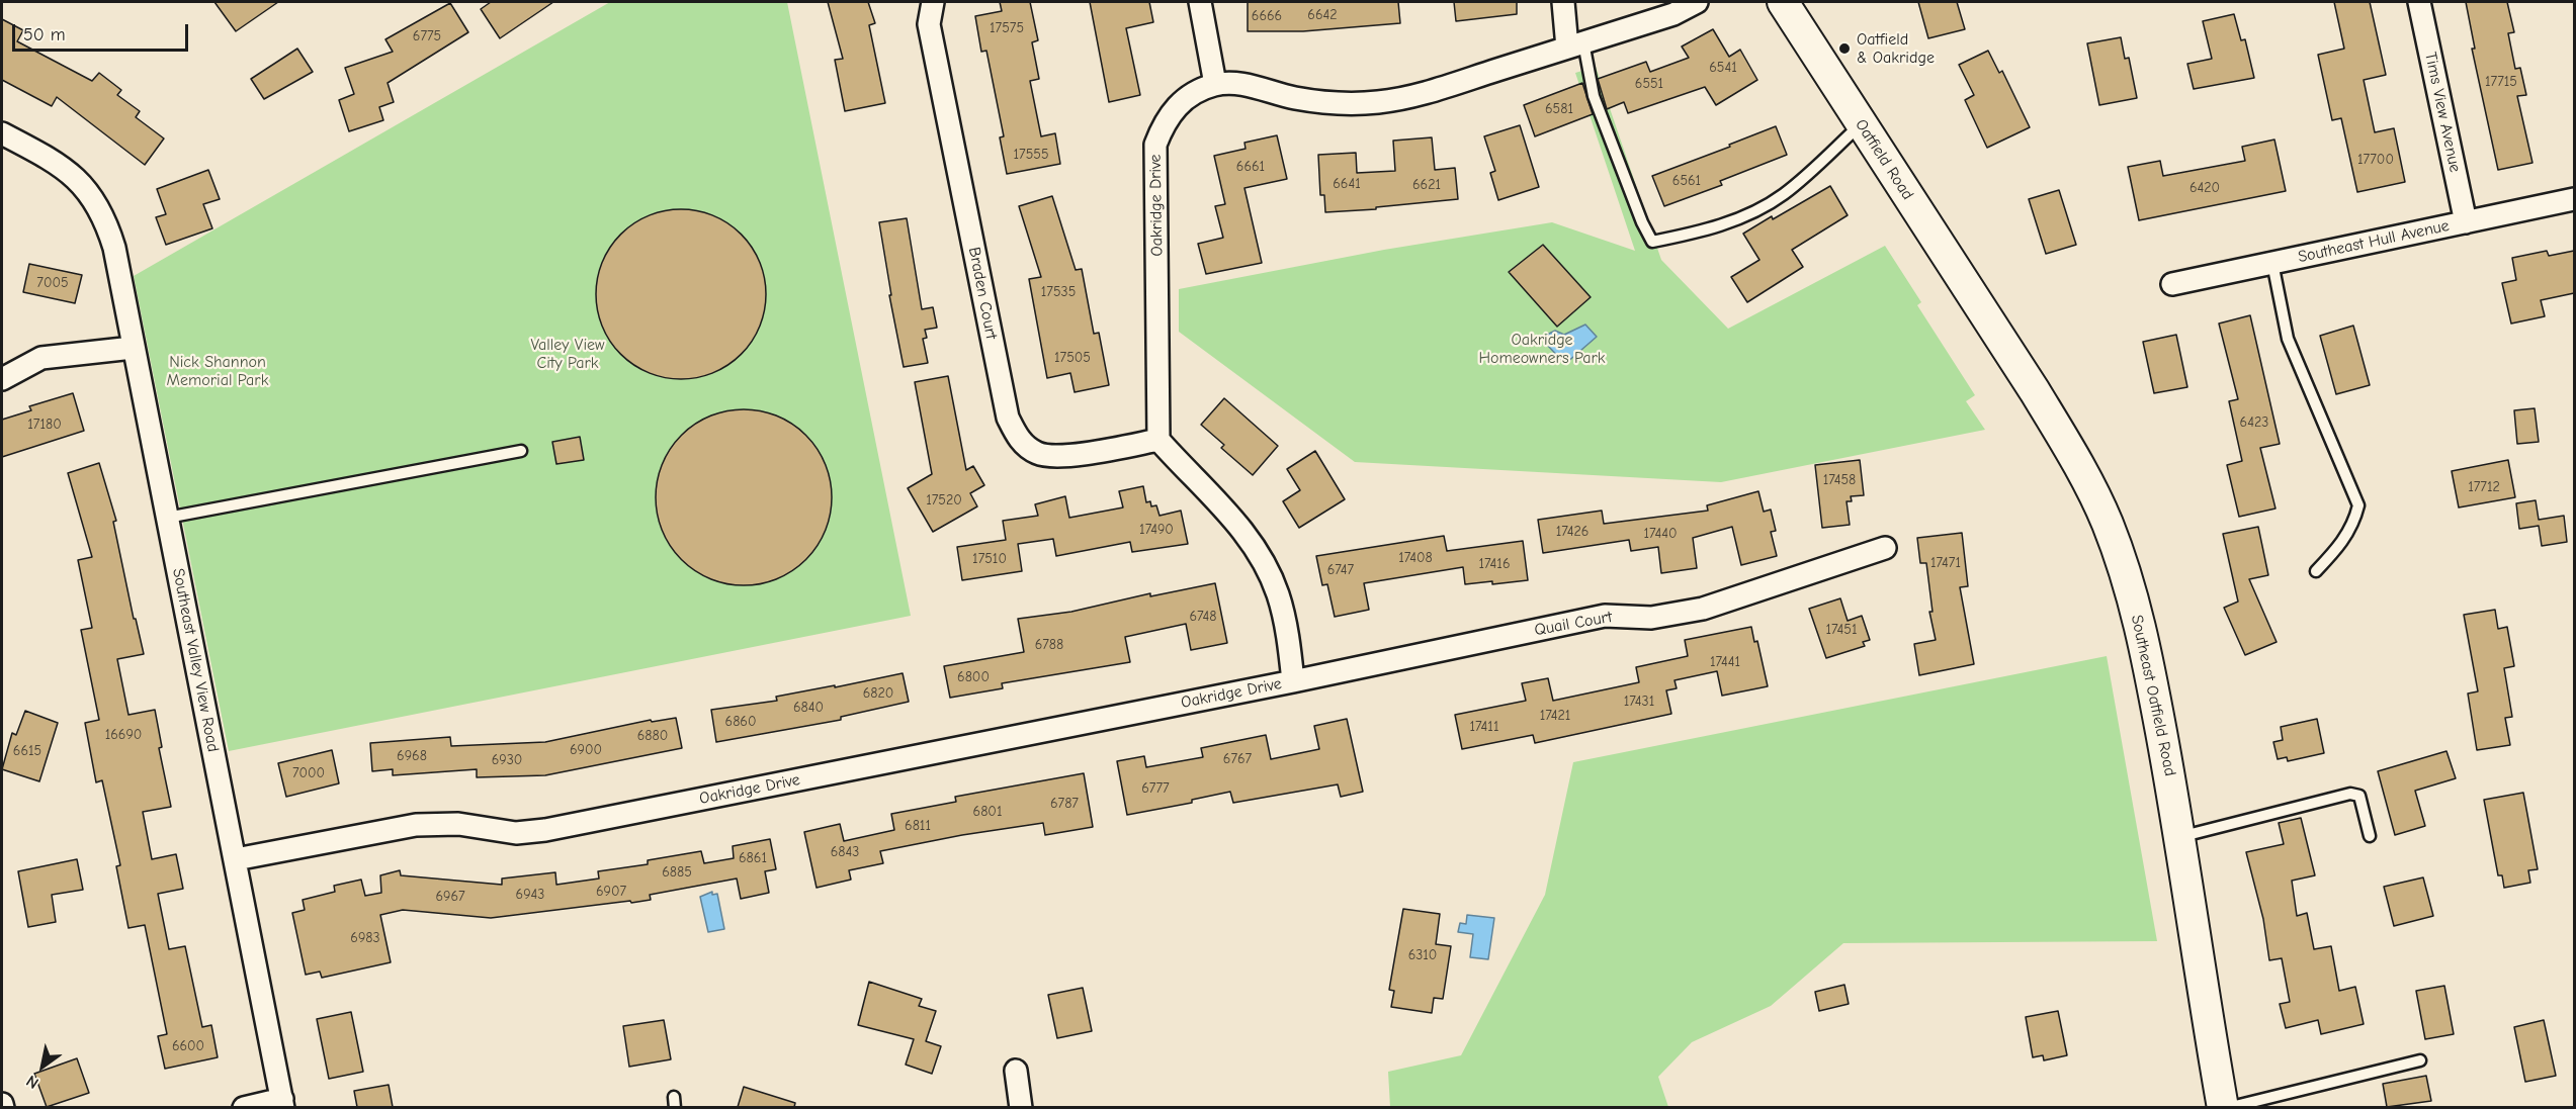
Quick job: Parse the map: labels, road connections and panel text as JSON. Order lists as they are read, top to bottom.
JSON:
{
  "streets": {
    "main road": ["Oatfield Road", "Southeast Oatfield Road"],
    "street": [
      "Tims View Avenue",
      "Oakridge Drive",
      "Southeast Hull Avenue",
      "Braden Court",
      "Quail Court",
      "Southeast Valley View Road"
    ]
  },
  "crossings": [
    ["Tims View Avenue", "Southeast Hull Avenue"],
    ["Oatfield Road", "Southeast Oatfield Road"],
    ["Oakridge Drive", "Braden Court"],
    ["Oakridge Drive", "Quail Court"],
    ["Oakridge Drive", "Southeast Valley View Road"]
  ],
  "parks": ["Oakridge Homeowners Park", "Valley View City Park", "Nick Shannon Memorial Park"],
  "places": ["Oatfield & Oakridge"],
  "house_numbers": [
    "6642",
    "6666",
    "17575",
    "6775",
    "6541",
    "17715",
    "6551",
    "6581",
    "17555",
    "17700",
    "6661",
    "6561",
    "6641",
    "6621",
    "6420",
    "7005",
    "17535",
    "17505",
    "6423",
    "17180",
    "17458",
    "17712",
    "17520",
    "17490",
    "17426",
    "17440",
    "17408",
    "17510",
    "17471",
    "17416",
    "6747",
    "6748",
    "17451",
    "6788",
    "17441",
    "6800",
    "6820",
    "17431",
    "6840",
    "17421",
    "6860",
    "17411",
    "16690",
    "6880",
    "6900",
    "6615",
    "6968",
    "6767",
    "6930",
    "7000",
    "6777",
    "6787",
    "6801",
    "6811",
    "6843",
    "6861",
    "6885",
    "6907",
    "6943",
    "6967",
    "6983",
    "6310",
    "6600"
  ],
  "scale_bar": "50 m",
  "north": "bottom left"
}
